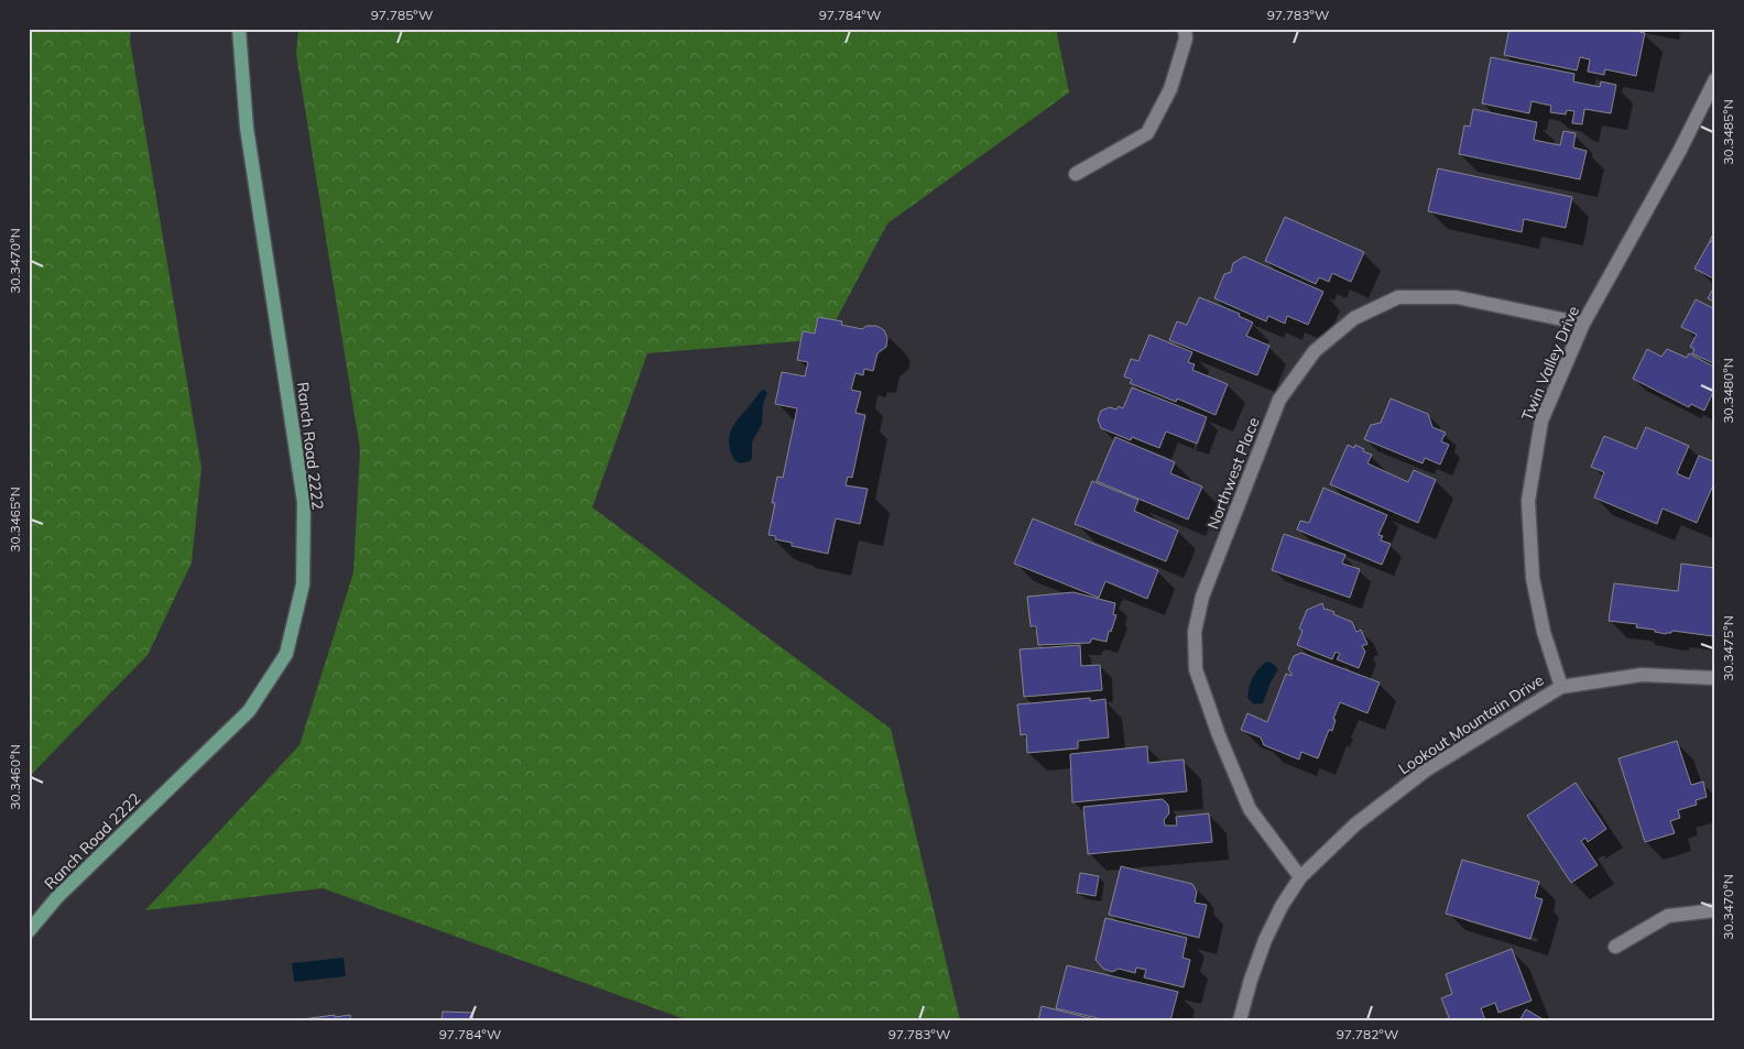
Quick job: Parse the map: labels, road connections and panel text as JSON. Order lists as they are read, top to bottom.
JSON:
{
  "streets": {
    "main road": ["Ranch Road 2222"],
    "street": ["Twin Valley Drive", "Northwest Place", "Lookout Mountain Drive"]
  },
  "crossings": [
    ["Twin Valley Drive", "Northwest Place"],
    ["Twin Valley Drive", "Lookout Mountain Drive"],
    ["Northwest Place", "Lookout Mountain Drive"]
  ],
  "coordinates": [
    "97.785°W",
    "97.784°W",
    "97.783°W",
    "30.3485°N",
    "30.3470°N",
    "30.3480°N",
    "30.3465°N",
    "30.3475°N",
    "30.3460°N",
    "97.782°W"
  ]
}
